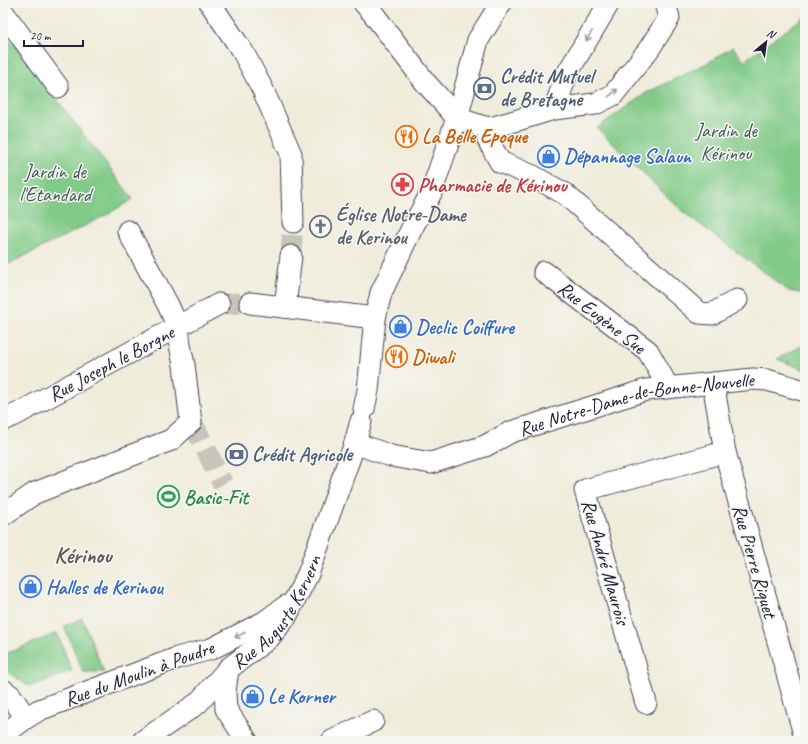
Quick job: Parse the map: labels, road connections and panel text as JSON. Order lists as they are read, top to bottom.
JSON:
{
  "streets": {
    "street": [
      "Rue Eugène Sue",
      "Rue Joseph le Borgne",
      "Rue Notre-Dame-de-Bonne-Nouvelle",
      "Rue Pierre Riquet",
      "Rue André Maurois",
      "Rue Auguste Kervern",
      "Rue du Moulin à Poudre"
    ]
  },
  "crossings": [
    ["Rue Eugène Sue", "Rue Notre-Dame-de-Bonne-Nouvelle"],
    ["Rue Notre-Dame-de-Bonne-Nouvelle", "Rue Pierre Riquet"],
    ["Rue Notre-Dame-de-Bonne-Nouvelle", "Rue Auguste Kervern"],
    ["Rue Pierre Riquet", "Rue André Maurois"],
    ["Rue Auguste Kervern", "Rue du Moulin à Poudre"]
  ],
  "districts": ["Kérinou"],
  "parks": ["Jardin de Kérinou", "Jardin de l'Etandard"],
  "places": {
    "bank": ["Crédit Mutuel de Bretagne", "Crédit Agricole"],
    "restaurant": ["La Belle Epoque", "Diwali"],
    "shop": [
      "Dépannage Salaun",
      "Declic Coiffure",
      "Halles de Kerinou",
      "Le Korner"
    ],
    "pharmacy": ["Pharmacie de Kérinou"],
    "church": ["Église Notre-Dame de Kerinou"],
    "sports": ["Basic-Fit"]
  },
  "scale_bar": "20 m",
  "north": "top right"
}
